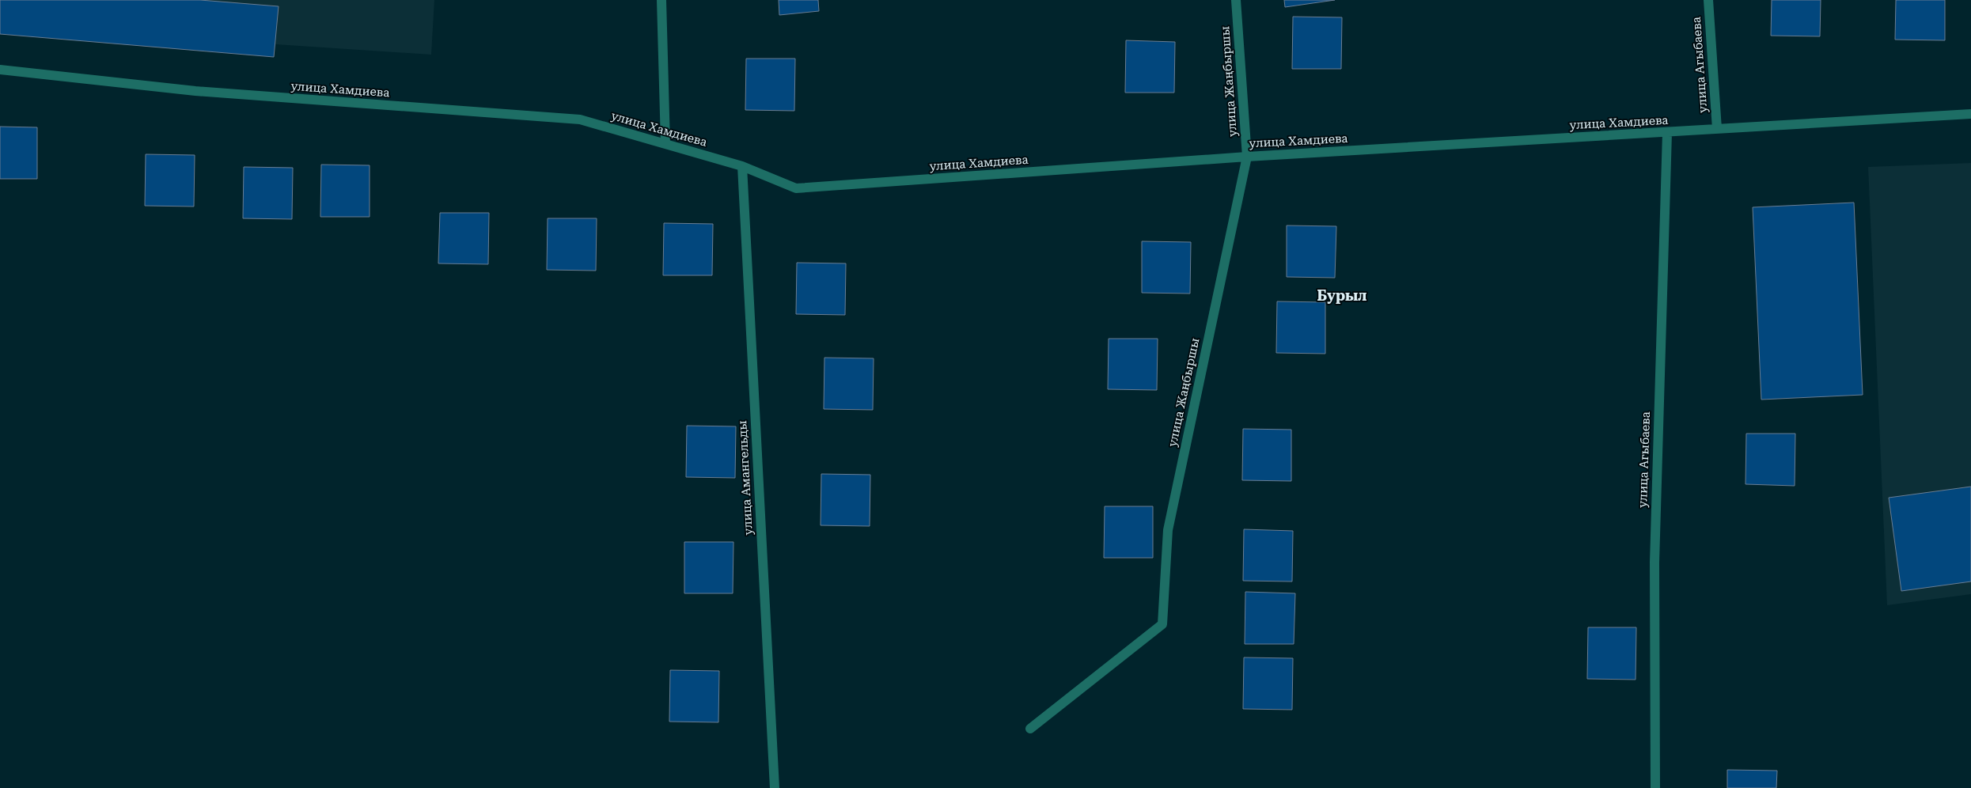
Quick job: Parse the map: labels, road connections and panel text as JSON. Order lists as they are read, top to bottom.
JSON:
{
  "streets": {
    "street": [
      "улица Агыбаева",
      "улица Жаңбыршы",
      "улица Хамдиева",
      "улица Амангельды"
    ]
  },
  "crossings": [
    ["улица Агыбаева", "улица Хамдиева"],
    ["улица Жаңбыршы", "улица Хамдиева"],
    ["улица Хамдиева", "улица Амангельды"]
  ],
  "districts": ["Бурыл"]
}
